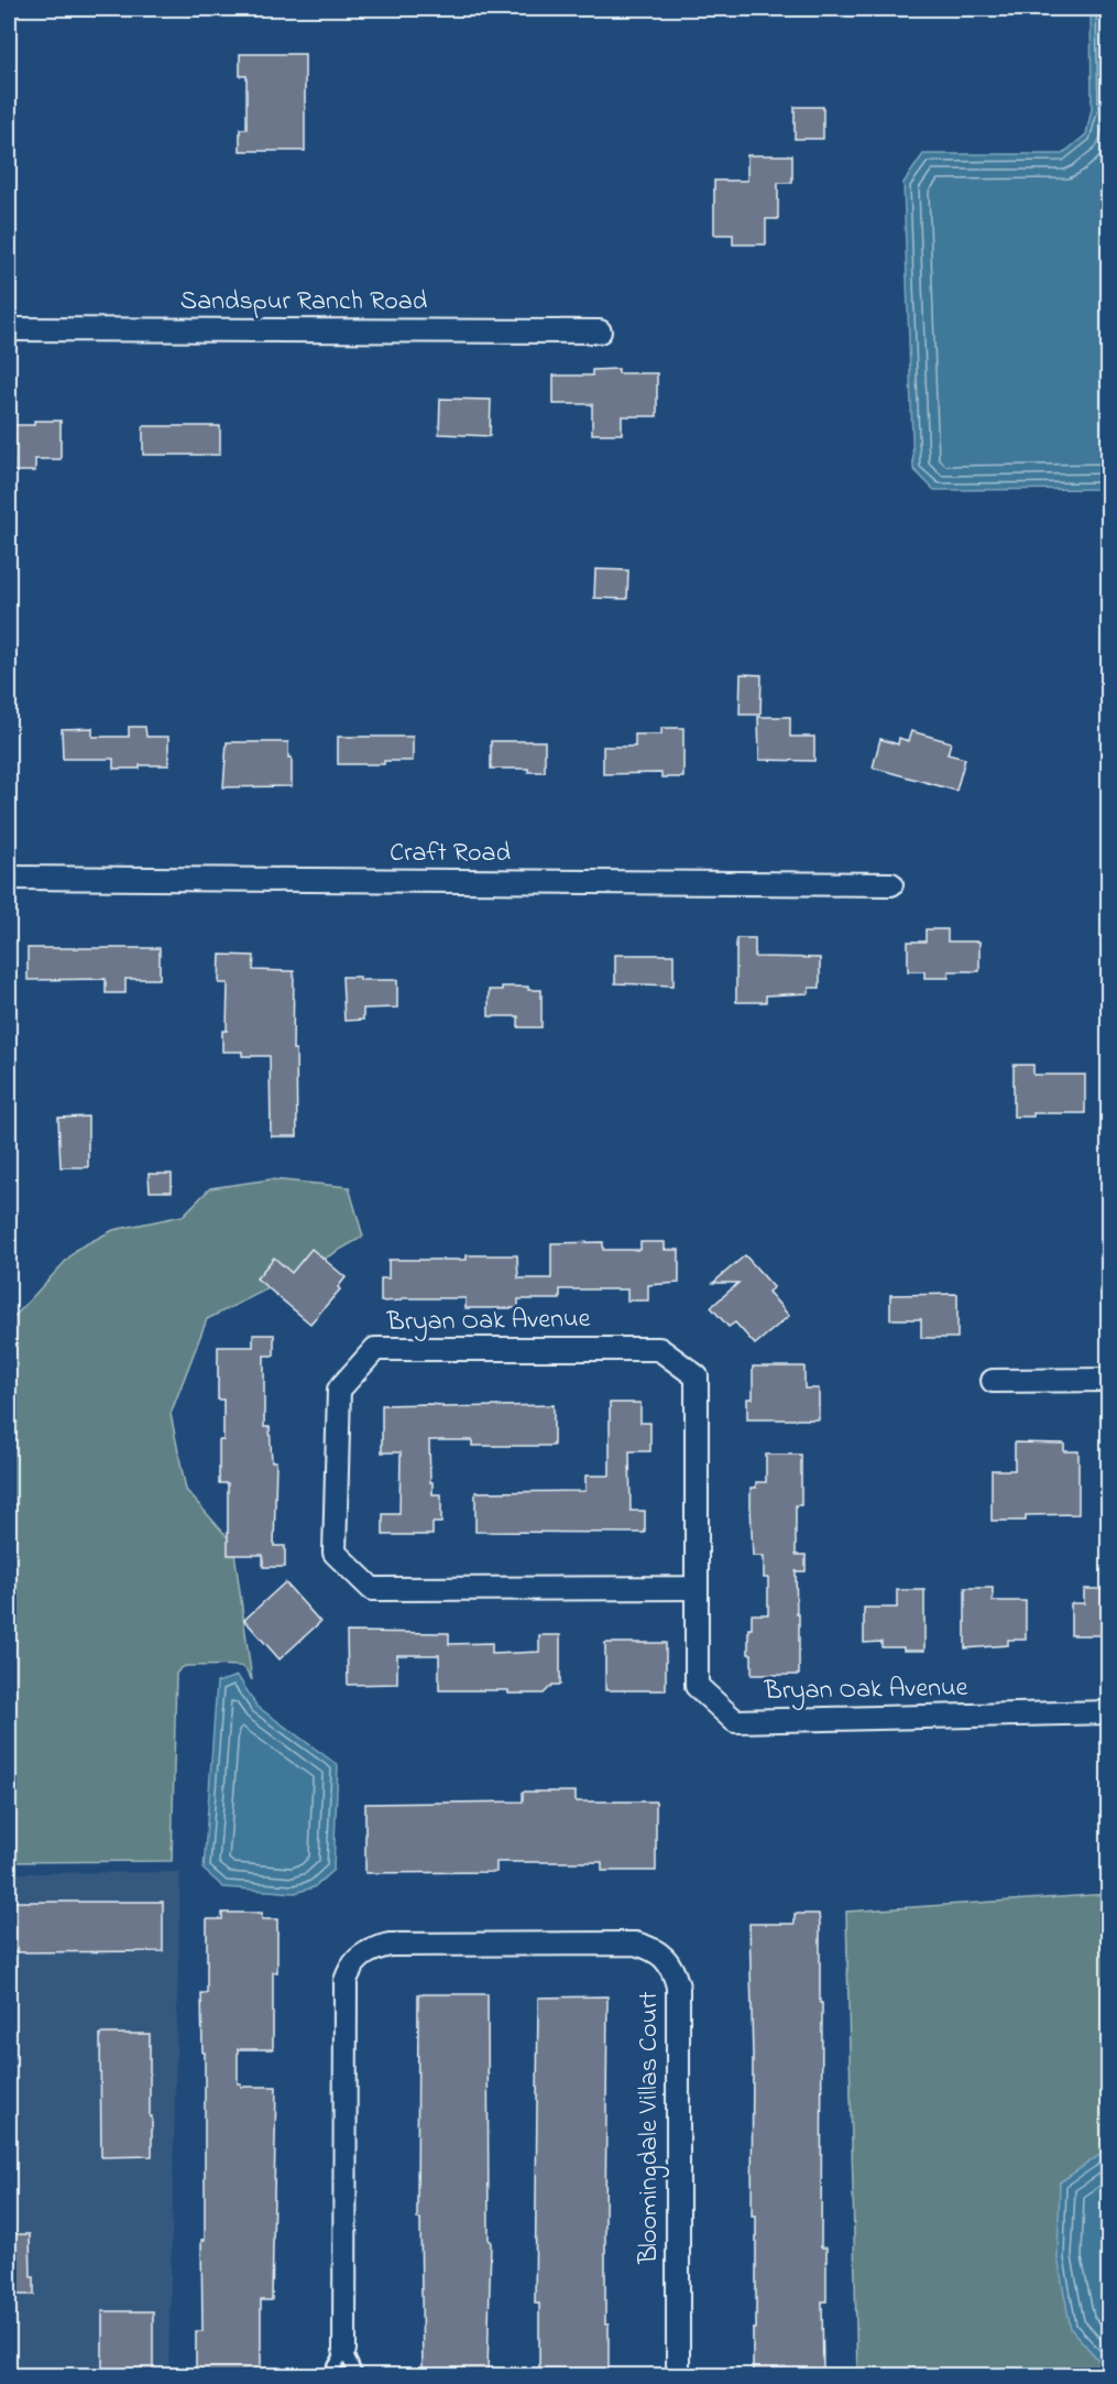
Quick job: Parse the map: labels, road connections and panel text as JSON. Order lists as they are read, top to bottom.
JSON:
{
  "streets": {
    "street": [
      "Sandspur Ranch Road",
      "Craft Road",
      "Bryan Oak Avenue",
      "Bloomingdale Villas Court"
    ]
  }
}
